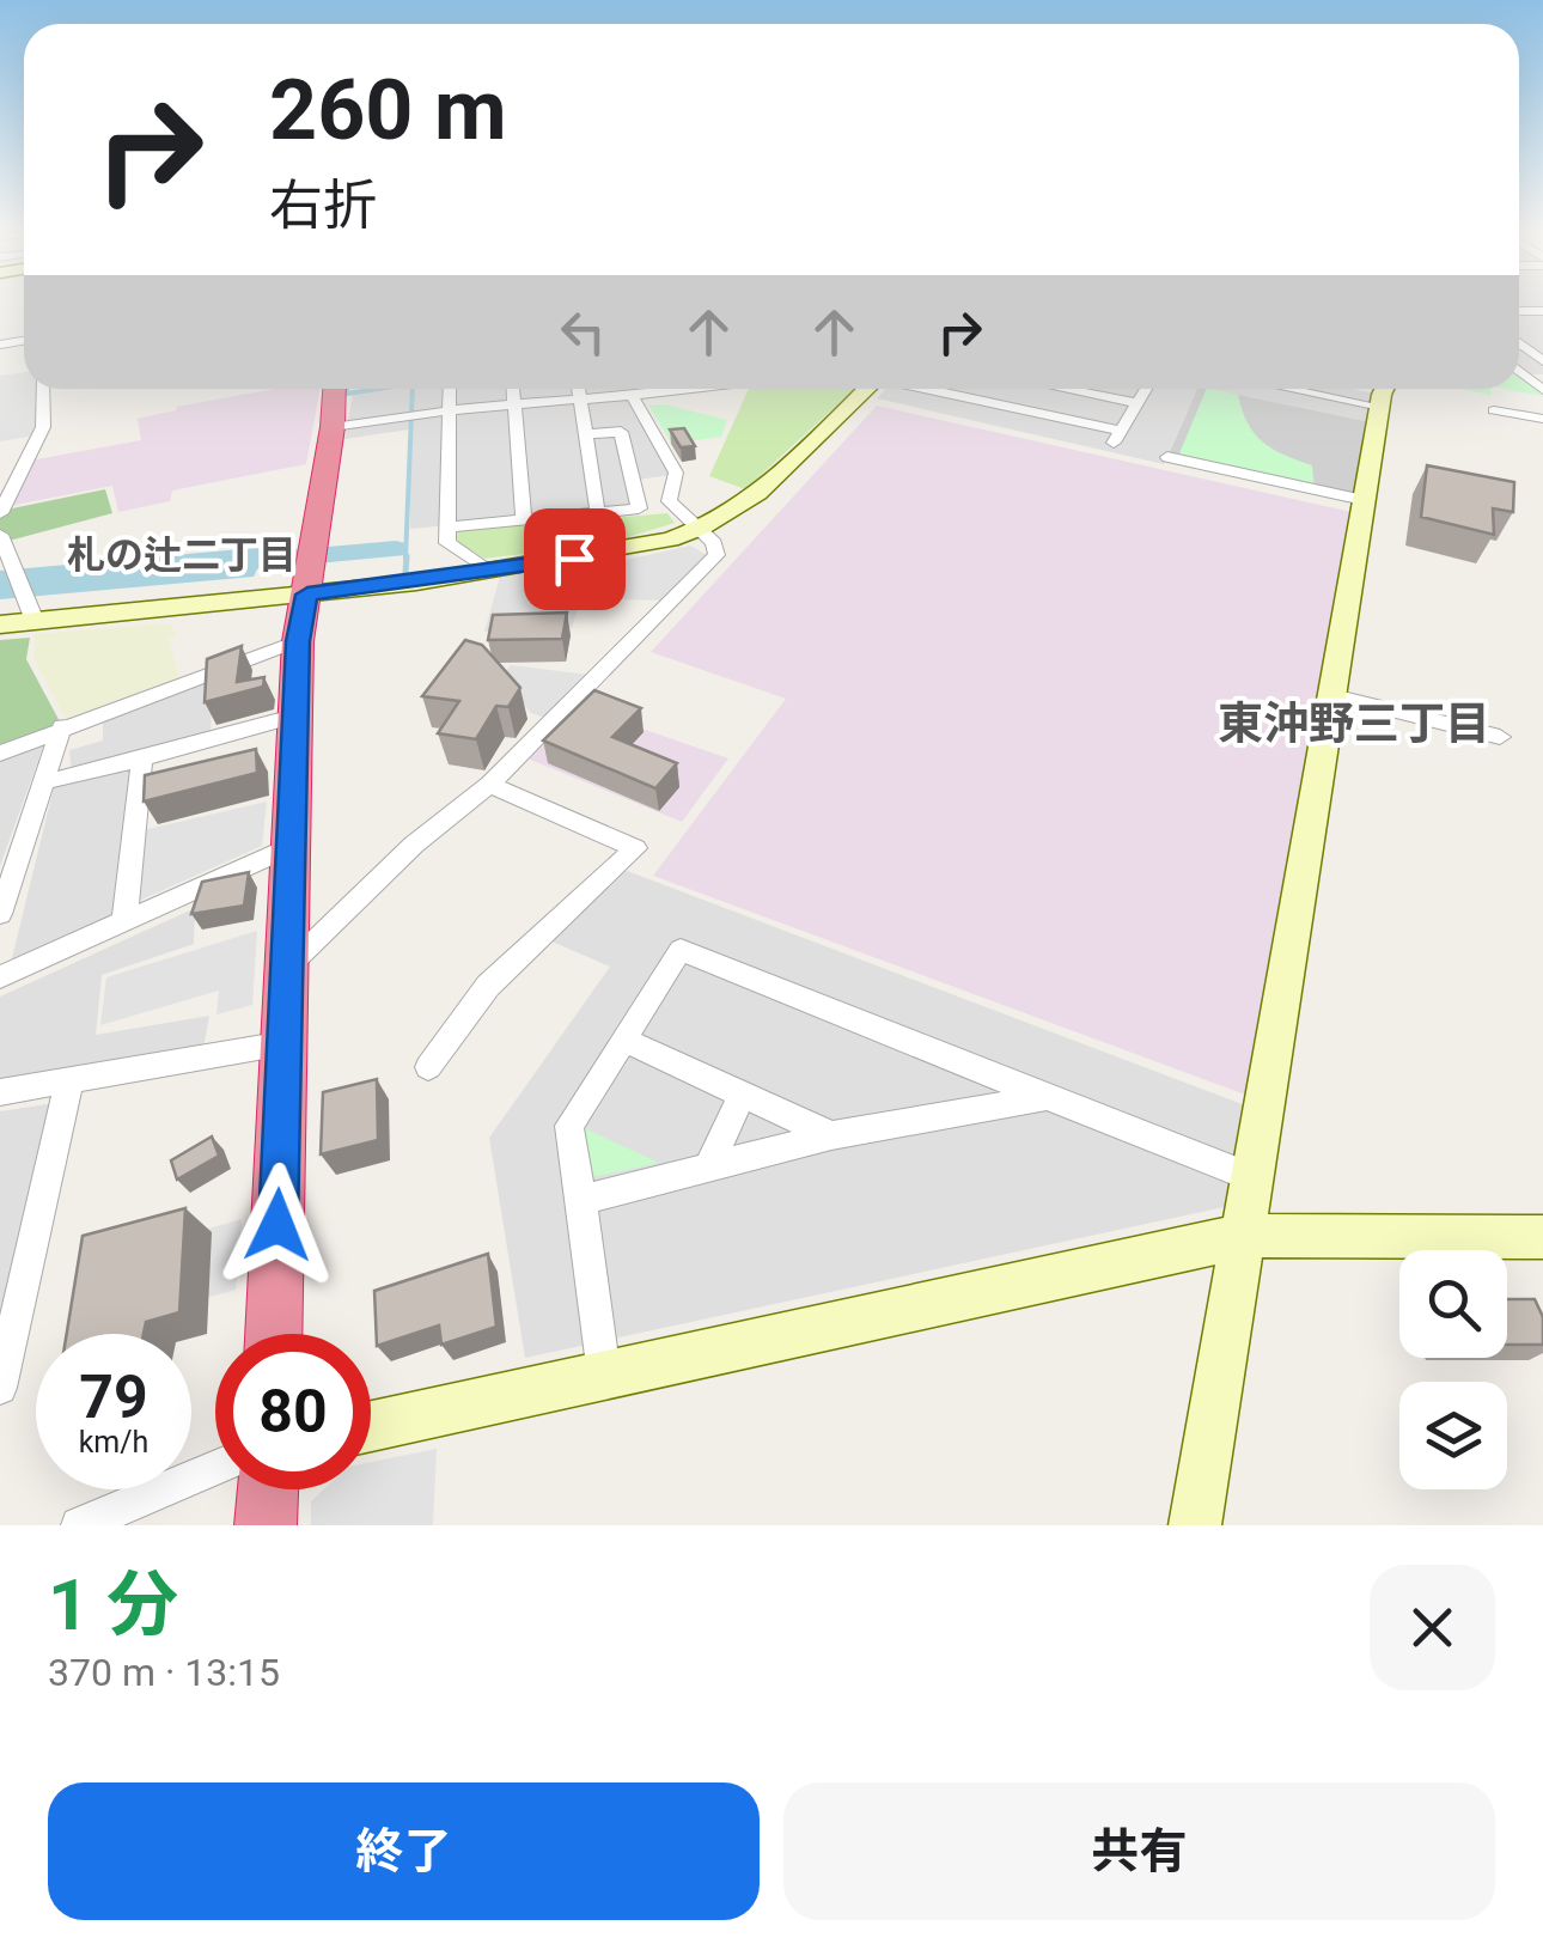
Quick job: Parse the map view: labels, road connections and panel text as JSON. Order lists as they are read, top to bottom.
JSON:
{
  "districts": ["札の辻二丁目", "東沖野三丁目"],
  "page": {
    "turn": ["260 m", "右折"],
    "speed": "79 km/h",
    "limit": "80",
    "heading": ["1 分", "370 m · 13:15"],
    "buttons": ["終了", "共有"]
  }
}
